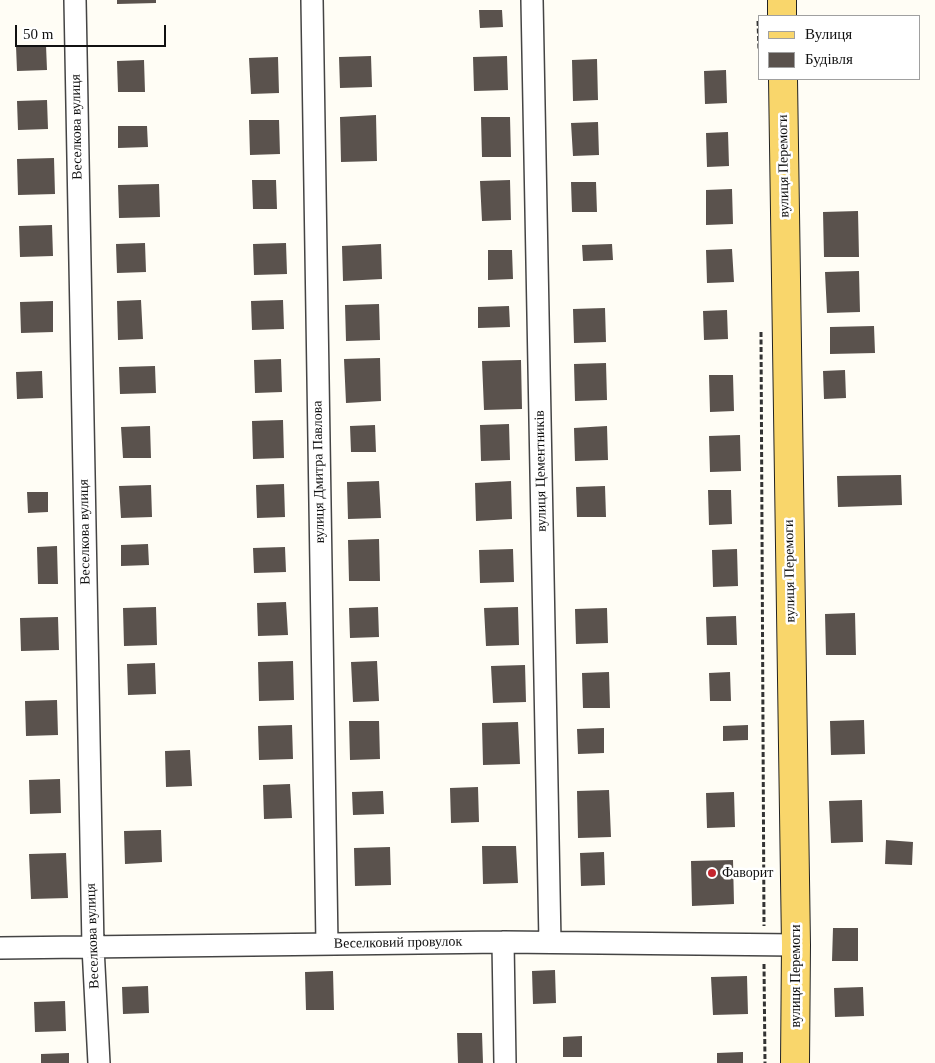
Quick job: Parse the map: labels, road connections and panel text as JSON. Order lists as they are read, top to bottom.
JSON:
{
  "streets": {
    "main road": ["вулиця Перемоги"],
    "street": [
      "Веселкова вулиця",
      "вулиця Цементників",
      "вулиця Дмитра Павлова",
      "Веселковий провулок"
    ]
  },
  "crossings": [
    ["Веселкова вулиця", "Веселковий провулок"],
    ["вулиця Перемоги", "Веселковий провулок"],
    ["вулиця Цементників", "Веселковий провулок"],
    ["вулиця Дмитра Павлова", "Веселковий провулок"]
  ],
  "places": ["Фаворит"],
  "legend": ["Вулиця", "Будівля"],
  "scale_bar": "50 m"
}
